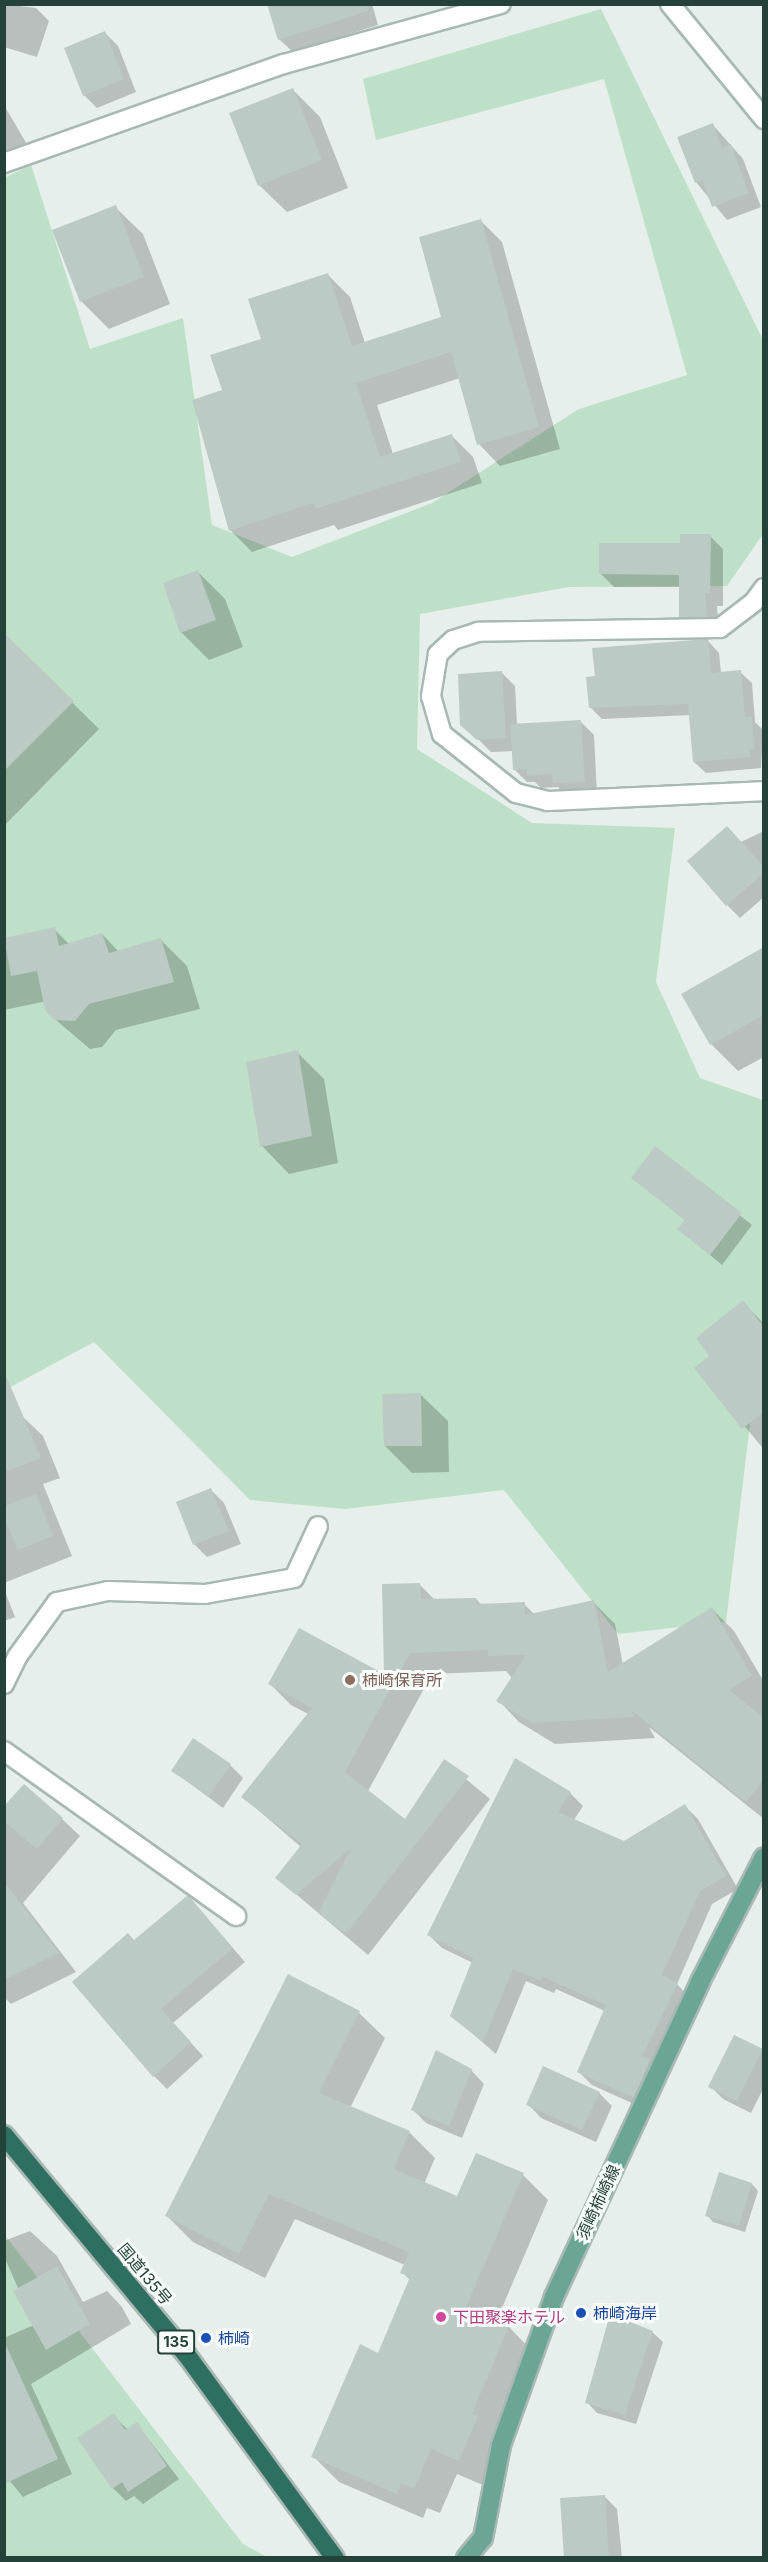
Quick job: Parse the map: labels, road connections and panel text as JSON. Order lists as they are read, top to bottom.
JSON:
{
  "streets": {
    "highway": ["国道135号", "135"],
    "main road": ["須崎柿崎線"]
  },
  "places": [
    "柿崎保育所",
    "柿崎海岸",
    "下田聚楽ホテル",
    "柿崎"
  ]
}
